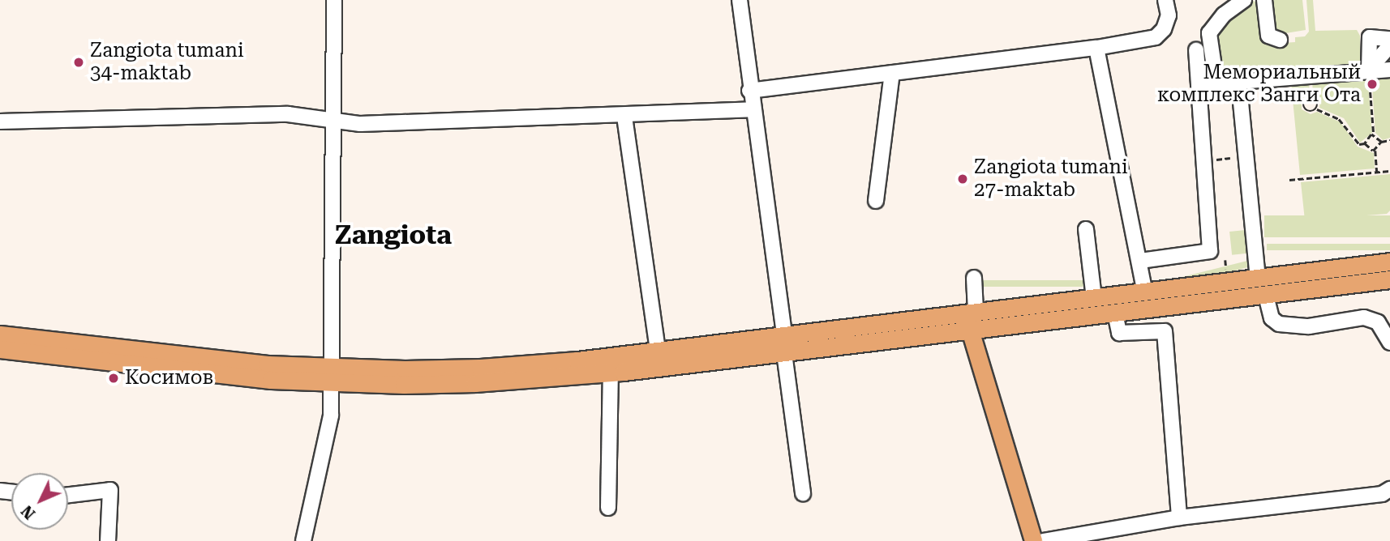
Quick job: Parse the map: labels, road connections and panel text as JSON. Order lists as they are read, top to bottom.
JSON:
{
  "districts": ["Zangiota"],
  "places": [
    "Zangiota tumani 34-maktab",
    "Мемориальный комплекс Занги Ота",
    "Zangiota tumani 27-maktab",
    "Косимов"
  ],
  "north": "bottom left"
}
